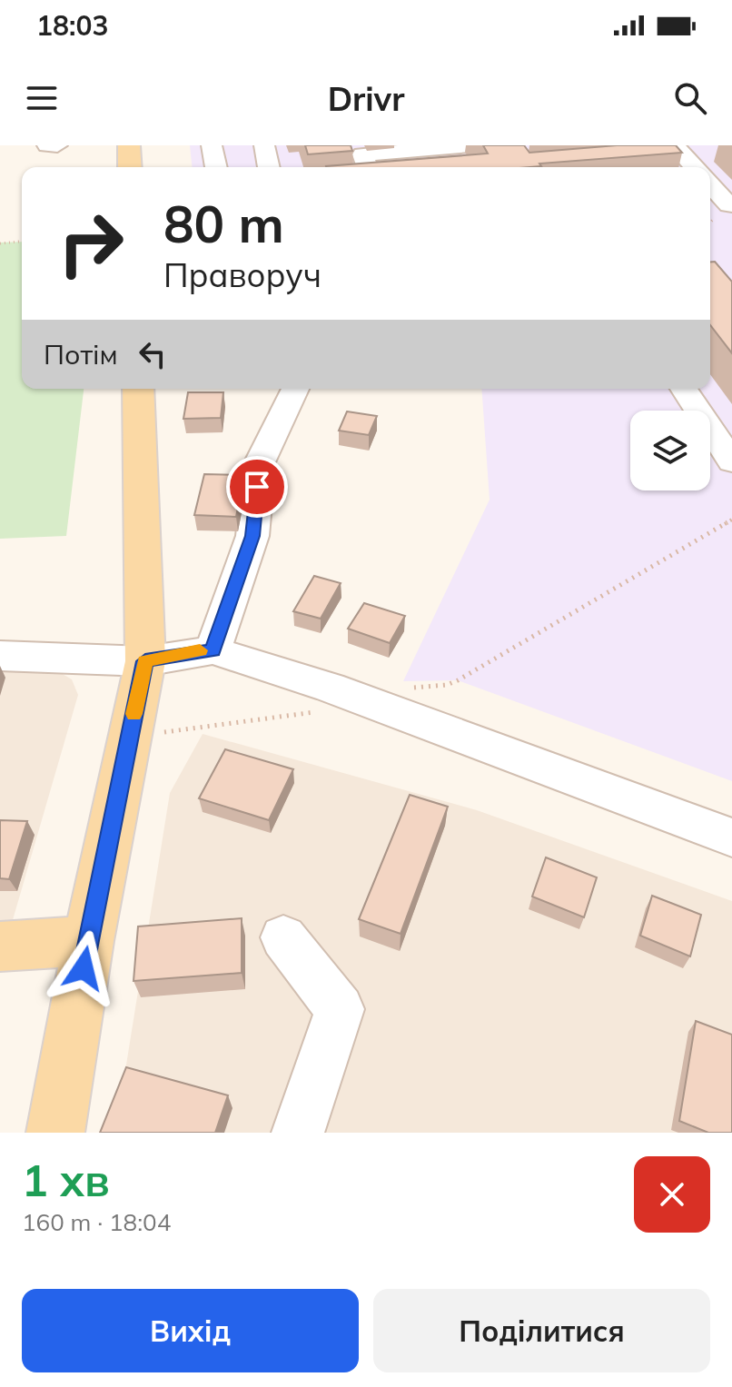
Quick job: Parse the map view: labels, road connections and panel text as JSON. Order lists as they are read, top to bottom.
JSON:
{
  "page": {
    "status": "18:03",
    "header": "Drivr",
    "turn": ["80 m", "Праворуч"],
    "then": "Потім",
    "heading": ["1 хв", "160 m · 18:04"],
    "buttons": ["Вихід", "Поділитися"]
  }
}
